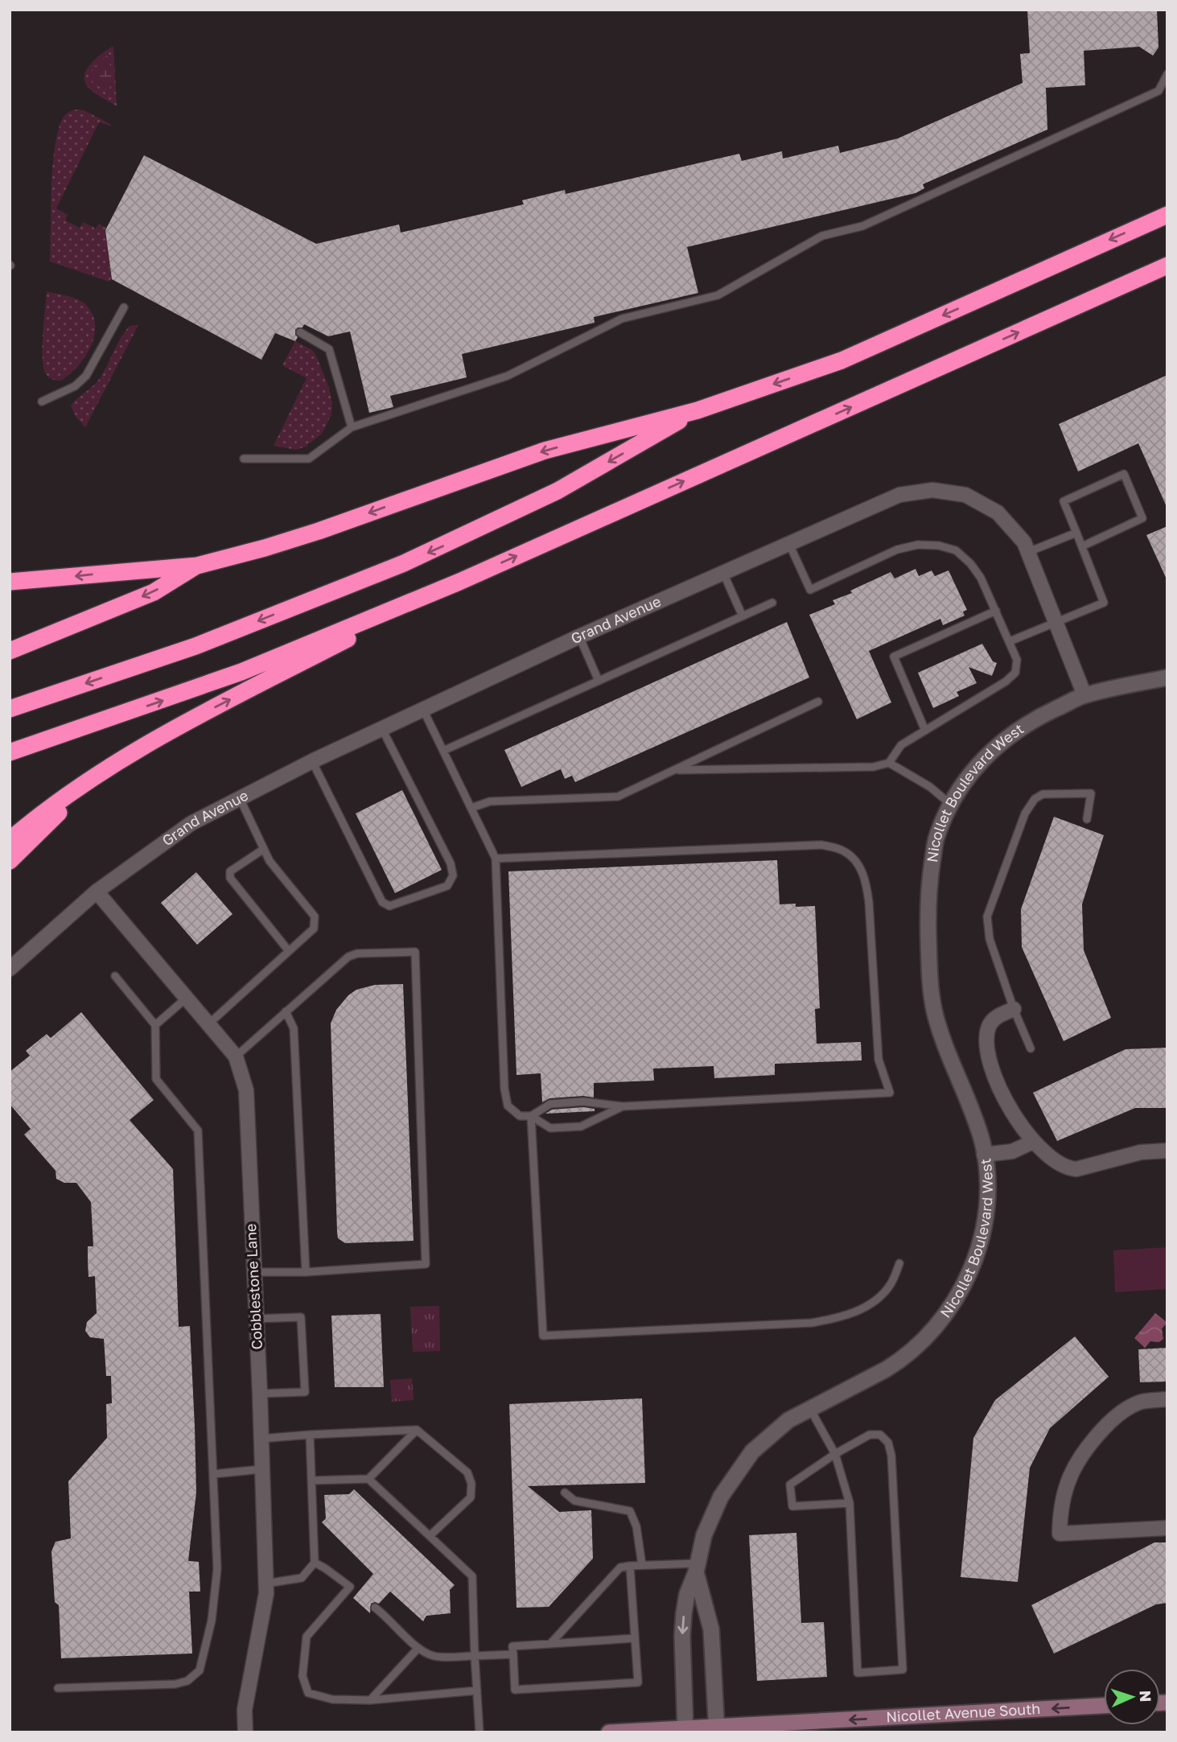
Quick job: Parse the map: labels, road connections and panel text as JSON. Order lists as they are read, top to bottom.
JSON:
{
  "streets": {
    "main road": ["Nicollet Avenue South"],
    "street": ["Grand Avenue", "Nicollet Boulevard West", "Cobblestone Lane"]
  },
  "crossings": [
    ["Grand Avenue", "Nicollet Boulevard West"],
    ["Grand Avenue", "Cobblestone Lane"],
    ["Nicollet Boulevard West", "Nicollet Avenue South"]
  ],
  "one_way": ["Nicollet Avenue South"],
  "north": "right"
}
